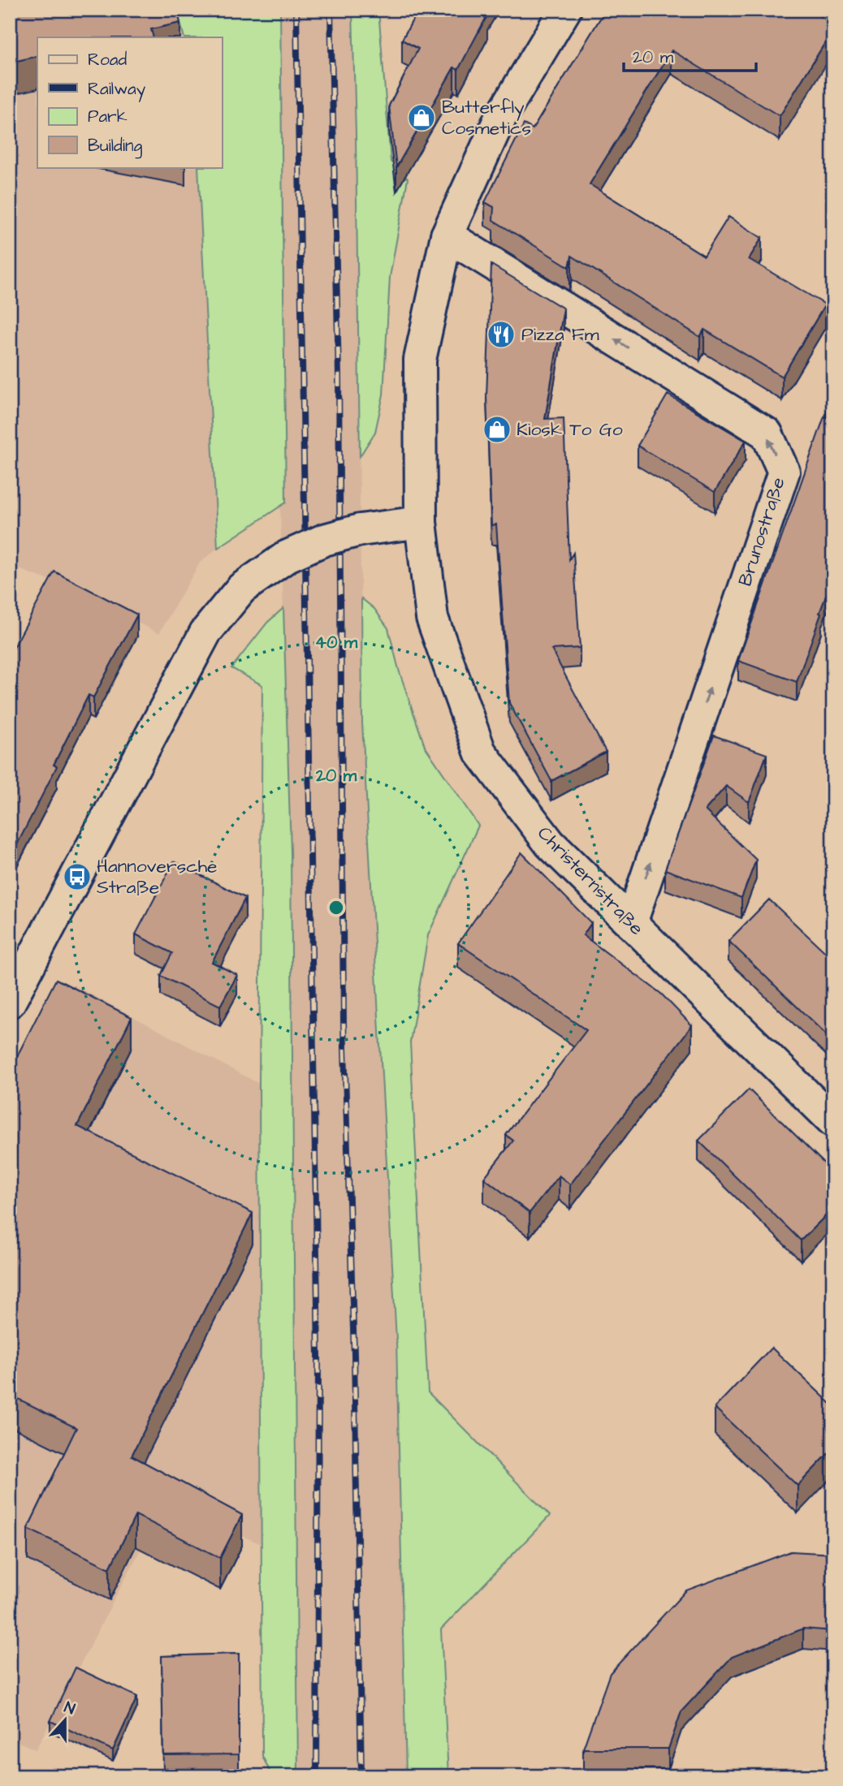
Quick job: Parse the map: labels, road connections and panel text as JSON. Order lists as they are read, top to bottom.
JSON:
{
  "streets": {
    "street": ["Brunostraße", "Christernstraße"]
  },
  "crossings": [
    ["Brunostraße", "Christernstraße"]
  ],
  "places": {
    "shop": ["Butterfly Cosmetics", "Kiosk To Go"],
    "restaurant": ["Pizza Fm"],
    "bus stop": ["Hannoversche Straße"]
  },
  "legend": [
    "Road",
    "Railway",
    "Park",
    "Building"
  ],
  "scale_bar": "20 m",
  "north": "top",
  "rings": ["40 m", "20 m"]
}
